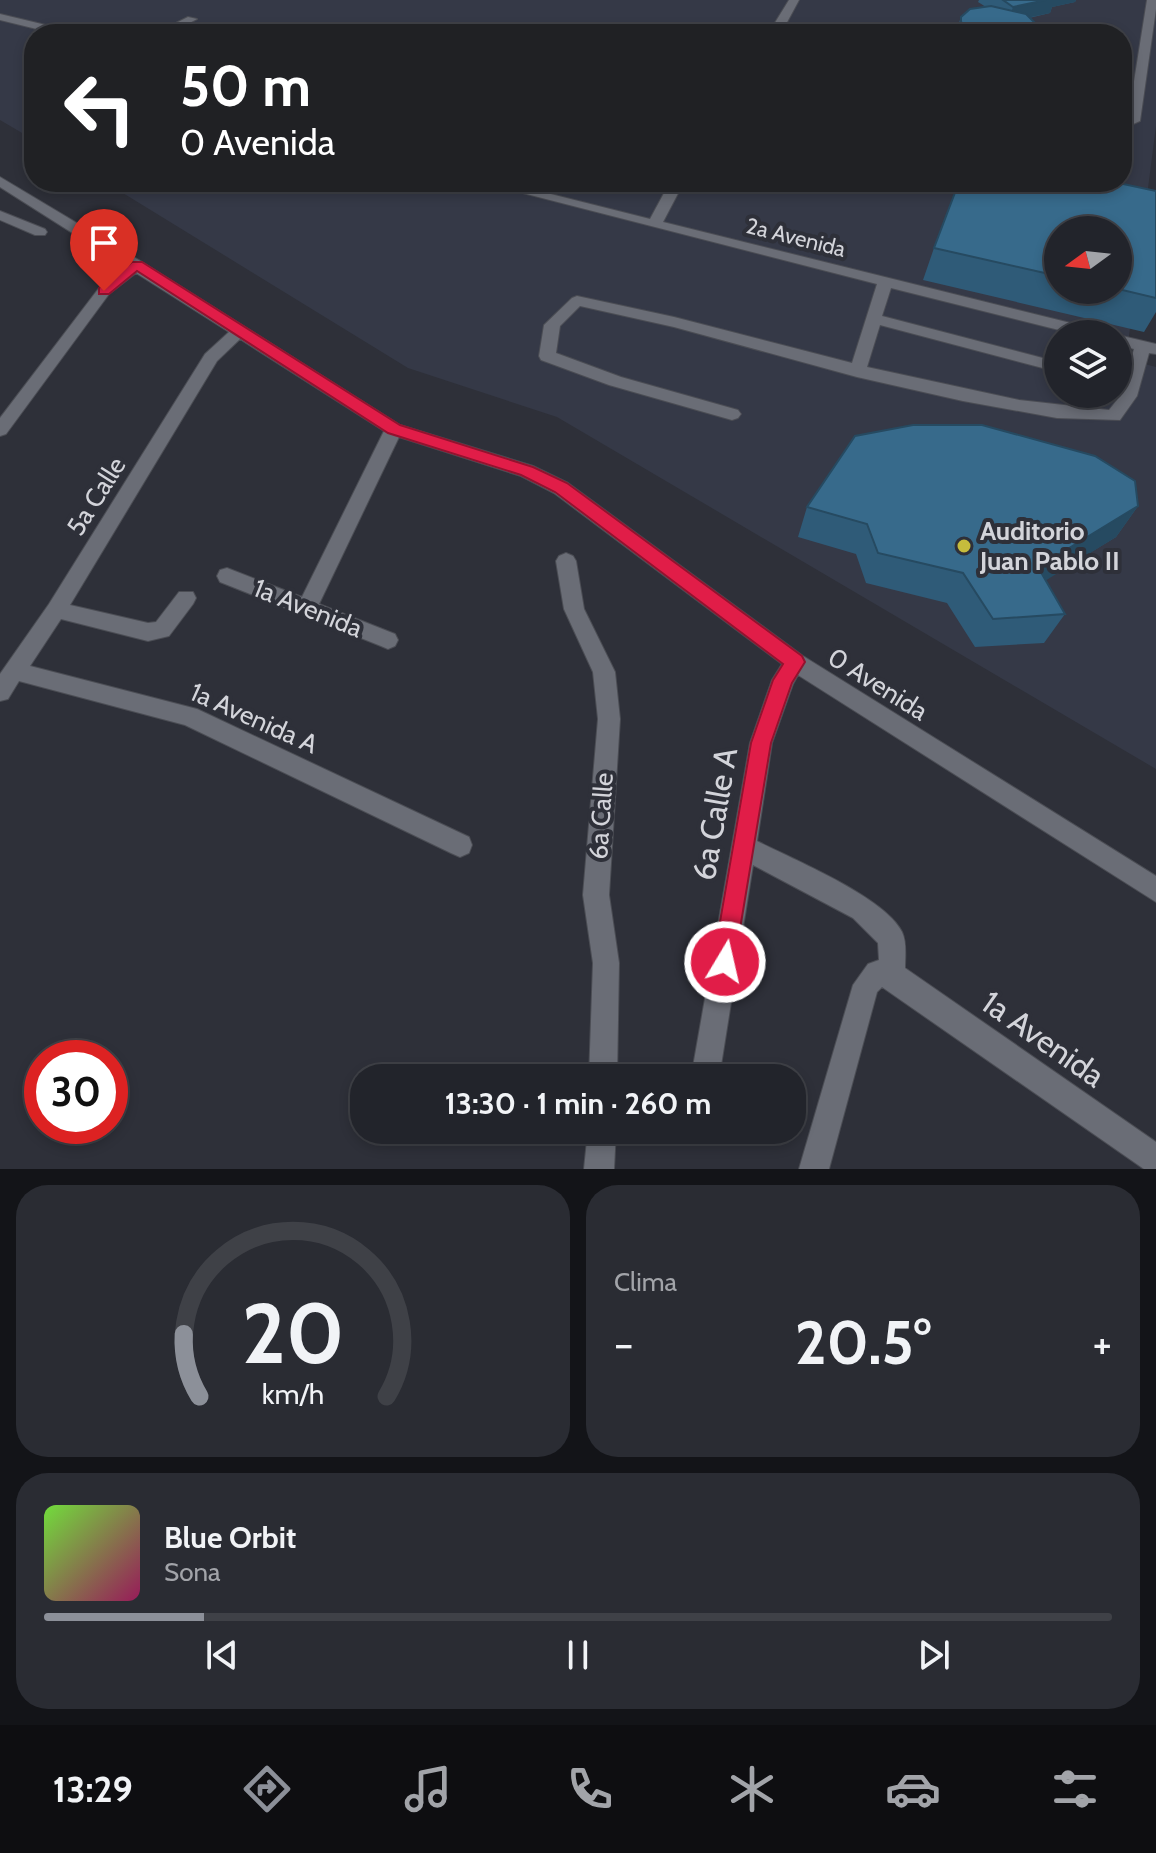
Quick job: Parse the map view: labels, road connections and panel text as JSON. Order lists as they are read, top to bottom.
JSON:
{
  "streets": {
    "street": [
      "2a Avenida",
      "5a Calle",
      "1a Avenida",
      "0 Avenida",
      "1a Avenida A",
      "6a Calle A",
      "6a Calle"
    ]
  },
  "crossings": [
    ["5a Calle", "0 Avenida"],
    ["5a Calle", "1a Avenida A"],
    ["0 Avenida", "6a Calle A"]
  ],
  "places": ["Auditorio Juan Pablo II"],
  "north": "left",
  "page": {
    "turn": ["50 m", "0 Avenida"],
    "limit": "30",
    "trip": "13:30 · 1 min · 260 m",
    "tile": "Clima",
    "heat": ["−", "20.5°", "+"],
    "song": ["Blue Orbit", "Sona"],
    "tabs": "13:29",
    "gauge": ["20", "km/h"]
  }
}
